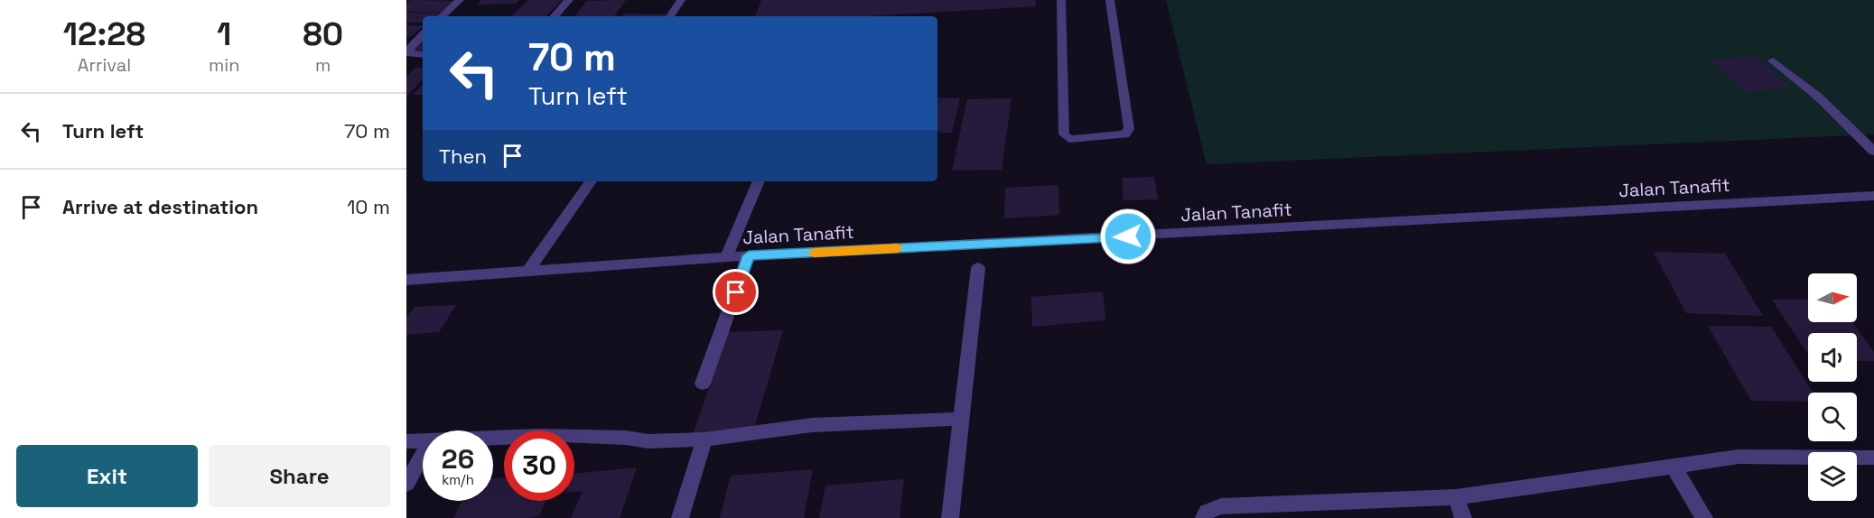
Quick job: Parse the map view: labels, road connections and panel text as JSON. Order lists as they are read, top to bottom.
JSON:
{
  "streets": {
    "street": ["Jalan Tanafit"]
  },
  "north": "right",
  "page": {
    "eta": [
      "12:28",
      "Arrival",
      "1",
      "min",
      "80",
      "m"
    ],
    "turn": ["70 m", "Turn left"],
    "list": [
      {
        "name": "Turn left",
        "value": "70 m"
      },
      {
        "name": "Arrive at destination",
        "value": "10 m"
      }
    ],
    "then": "Then",
    "speed": "26 km/h",
    "limit": "30",
    "buttons": ["Exit", "Share"]
  }
}
